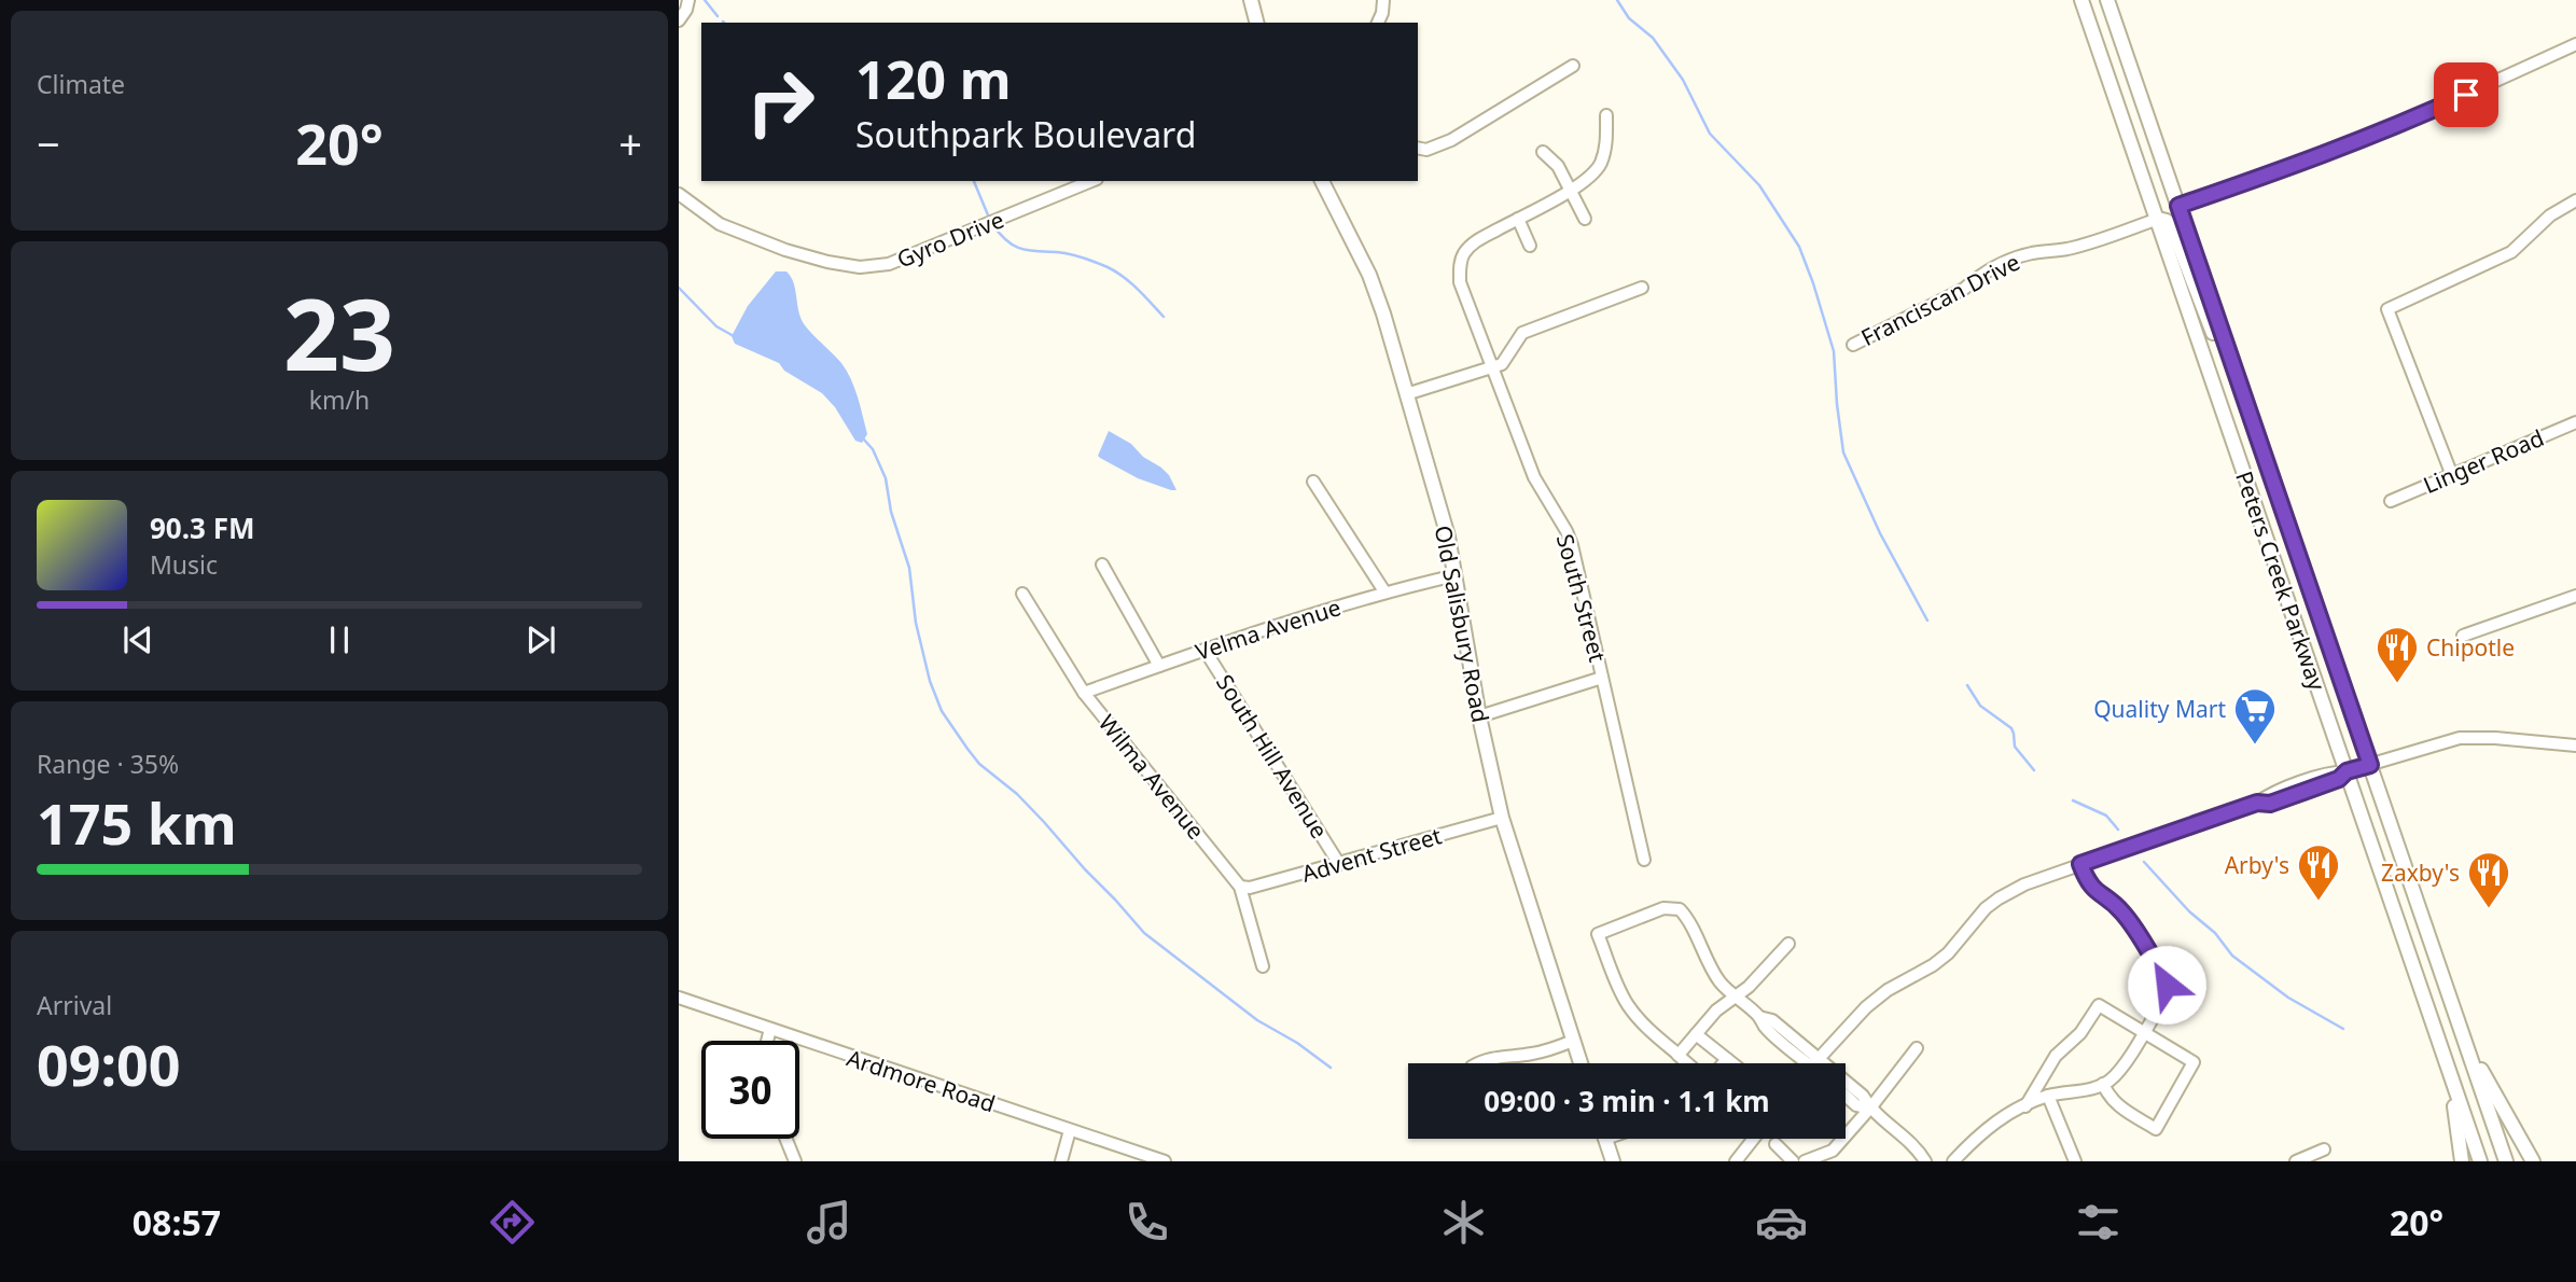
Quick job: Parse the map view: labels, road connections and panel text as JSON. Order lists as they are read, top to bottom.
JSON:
{
  "streets": {
    "main road": ["Peters Creek Parkway", "Old Salisbury Road"],
    "street": [
      "Gyro Drive",
      "Franciscan Drive",
      "Linger Road",
      "South Street",
      "Velma Avenue",
      "South Hill Avenue",
      "Wilma Avenue",
      "Advent Street",
      "Ardmore Road"
    ]
  },
  "crossings": [
    ["Franciscan Drive", "Peters Creek Parkway"],
    ["Old Salisbury Road", "Velma Avenue"],
    ["Old Salisbury Road", "Advent Street"],
    ["Velma Avenue", "South Hill Avenue"],
    ["Velma Avenue", "Wilma Avenue"],
    ["South Hill Avenue", "Advent Street"],
    ["Wilma Avenue", "Advent Street"]
  ],
  "places": {
    "restaurant": ["Chipotle", "Arby's", "Zaxby's"],
    "supermarket": ["Quality Mart"]
  },
  "page": {
    "tile": [
      "Climate",
      ["23", "km/h"],
      ["Range · 35%", "175 km"],
      ["Arrival", "09:00"]
    ],
    "turn": ["120 m", "Southpark Boulevard"],
    "heat": ["−", "20°", "+"],
    "song": ["90.3 FM", "Music"],
    "limit": "30",
    "trip": "09:00 · 3 min · 1.1 km",
    "tabs": ["08:57", "20°"]
  }
}
